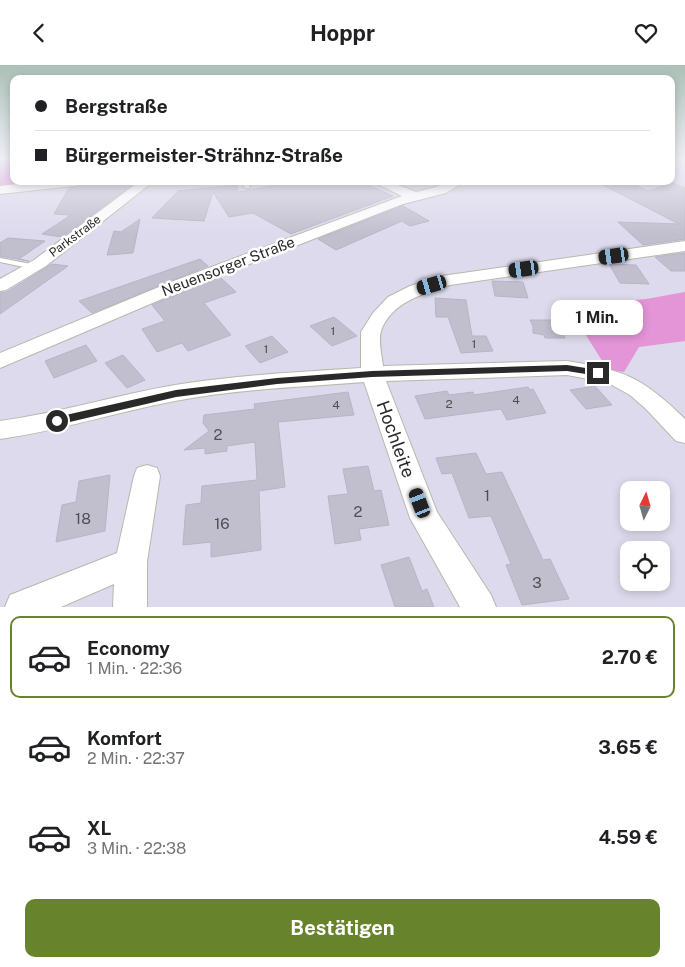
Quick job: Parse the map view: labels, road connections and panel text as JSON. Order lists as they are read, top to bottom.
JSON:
{
  "streets": {
    "street": ["Parkstraße", "Neuensorger Straße", "Hochleite"]
  },
  "house_numbers": [
    "1",
    "1",
    "1",
    "4",
    "2",
    "4",
    "2",
    "1",
    "2",
    "18",
    "16",
    "3"
  ],
  "north": "top",
  "page": {
    "header": "Hoppr",
    "banner": ["Bergstraße", "Bürgermeister-Strähnz-Straße"],
    "bubble": "1 Min.",
    "list": [
      {
        "name": "Economy",
        "note": "1 Min. · 22:36",
        "value": "2.70 €"
      },
      {
        "name": "Komfort",
        "note": "2 Min. · 22:37",
        "value": "3.65 €"
      },
      {
        "name": "XL",
        "note": "3 Min. · 22:38",
        "value": "4.59 €"
      }
    ],
    "buttons": "Bestätigen"
  }
}
